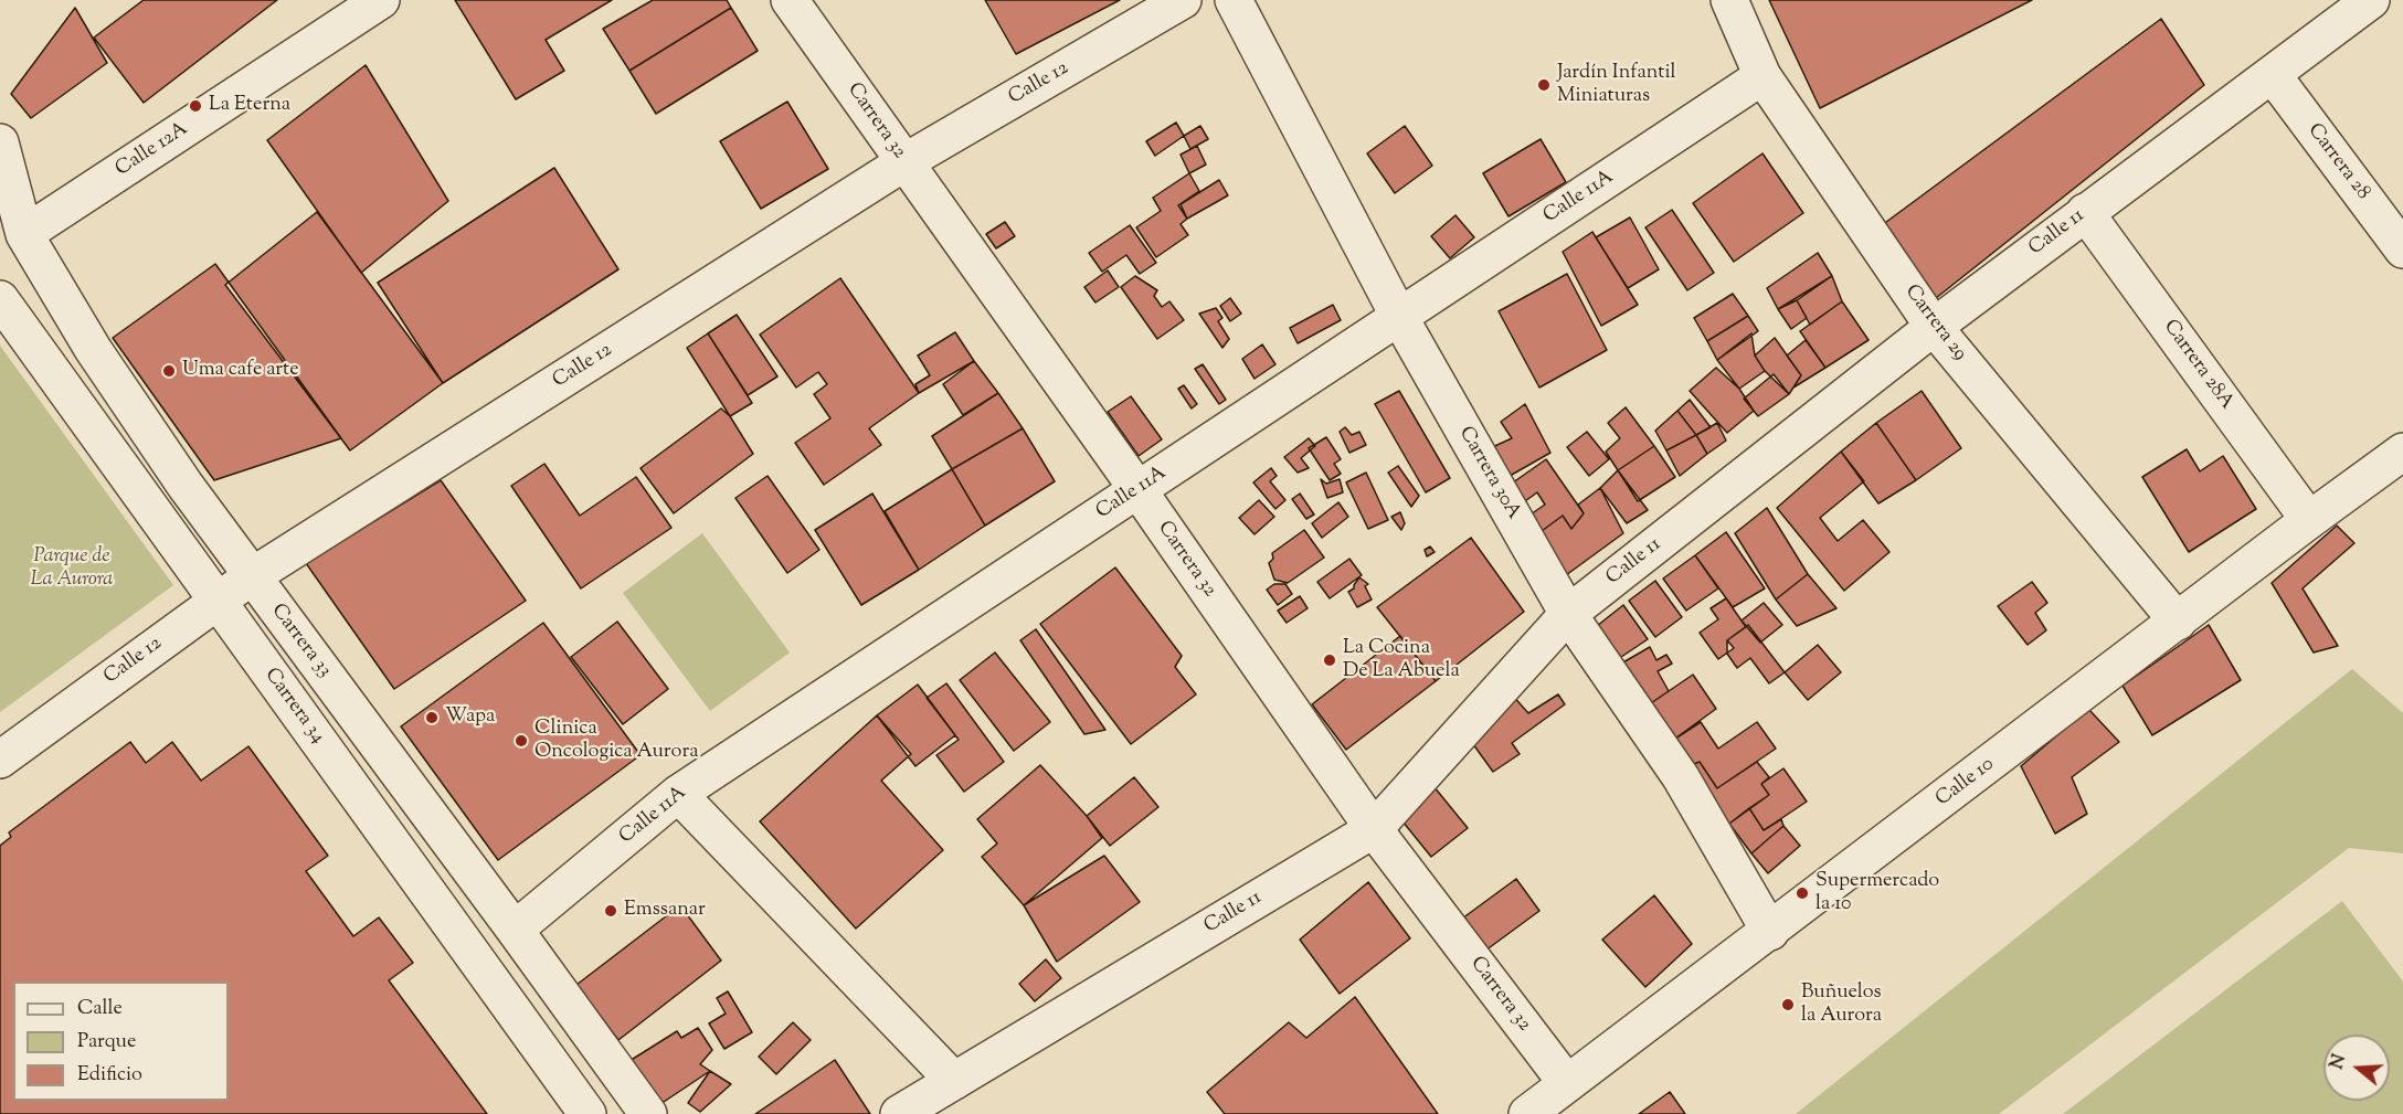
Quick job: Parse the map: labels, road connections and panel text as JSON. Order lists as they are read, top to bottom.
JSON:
{
  "streets": {
    "street": [
      "Calle 12",
      "Carrera 32",
      "Calle 12A",
      "Carrera 28",
      "Calle 11A",
      "Calle 11",
      "Carrera 29",
      "Carrera 28A",
      "Carrera 30A",
      "Carrera 33",
      "Carrera 34",
      "Calle 10"
    ]
  },
  "crossings": [
    ["Calle 12", "Carrera 32"],
    ["Calle 12", "Carrera 33"],
    ["Calle 12", "Carrera 34"],
    ["Carrera 32", "Calle 11A"],
    ["Carrera 32", "Calle 11"],
    ["Carrera 32", "Calle 10"],
    ["Calle 12A", "Carrera 33"],
    ["Carrera 28", "Calle 11"],
    ["Calle 11A", "Carrera 29"],
    ["Calle 11A", "Carrera 30A"],
    ["Calle 11A", "Carrera 33"],
    ["Calle 11", "Carrera 29"],
    ["Calle 11", "Carrera 28A"],
    ["Calle 11", "Carrera 30A"],
    ["Carrera 29", "Calle 10"],
    ["Carrera 28A", "Calle 10"],
    ["Carrera 30A", "Calle 10"]
  ],
  "parks": ["Parque de La Aurora"],
  "places": [
    "Jardín Infantil Miniaturas",
    "La Eterna",
    "Uma cafe arte",
    "La Cocina De La Abuela",
    "Wapa",
    "Clinica Oncologica Aurora",
    "Supermercado la 10",
    "Emssanar",
    "Buñuelos la Aurora"
  ],
  "legend": ["Calle", "Parque", "Edificio"],
  "north": "left"
}
